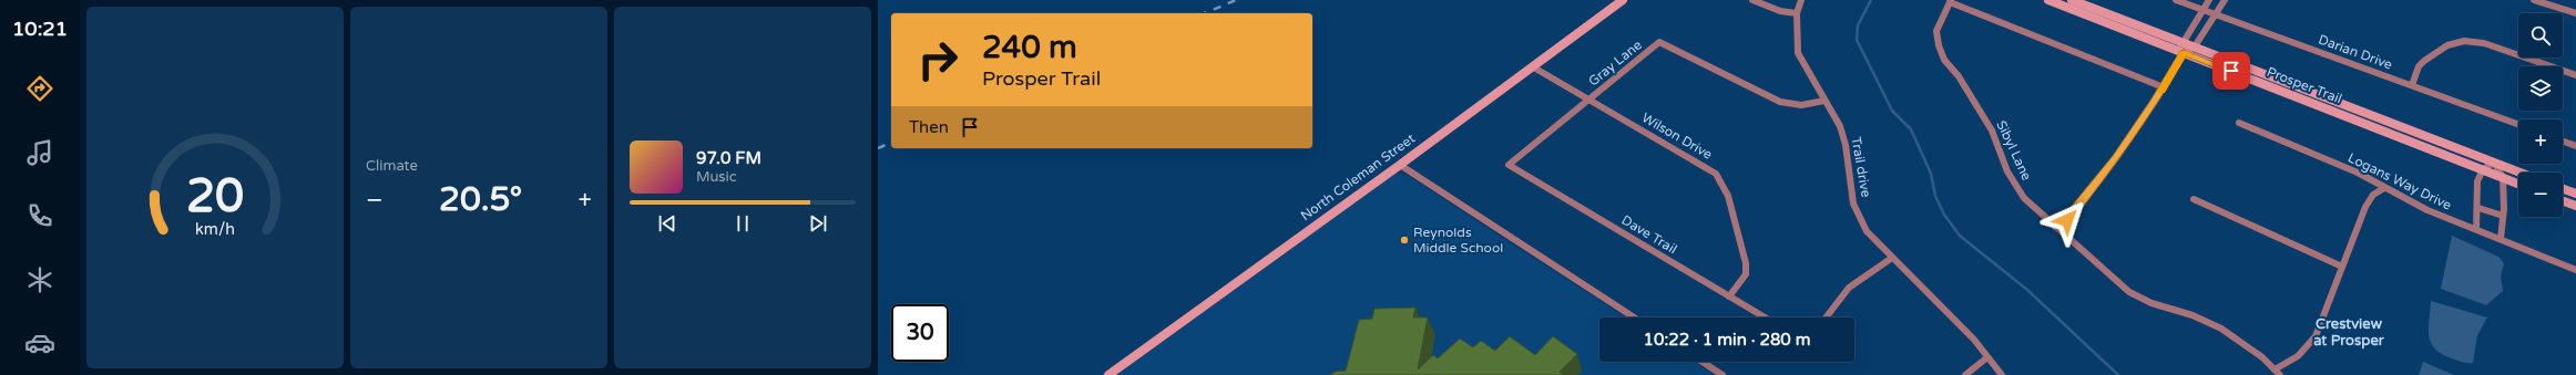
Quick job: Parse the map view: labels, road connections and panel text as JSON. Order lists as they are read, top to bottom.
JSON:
{
  "streets": {
    "main road": ["Prosper Trail", "North Coleman Street"],
    "street": [
      "Darian Drive",
      "Gray Lane",
      "Wilson Drive",
      "Sibyl Lane",
      "Trail drive",
      "Logans Way Drive",
      "Dave Trail"
    ]
  },
  "crossings": [
    ["Gray Lane", "Wilson Drive"],
    ["Gray Lane", "Trail drive"],
    ["Gray Lane", "Dave Trail"],
    ["Wilson Drive", "North Coleman Street"],
    ["Wilson Drive", "Dave Trail"]
  ],
  "districts": ["Crestview at Prosper"],
  "places": ["Reynolds Middle School"],
  "page": {
    "tabs": "10:21",
    "tile": "Climate",
    "map_buttons": ["+", "−"],
    "turn": ["240 m", "Prosper Trail"],
    "then": "Then",
    "song": ["97.0 FM", "Music"],
    "heat": ["−", "20.5°", "+"],
    "limit": "30",
    "trip": "10:22 · 1 min · 280 m",
    "gauge": ["20", "km/h"]
  }
}
